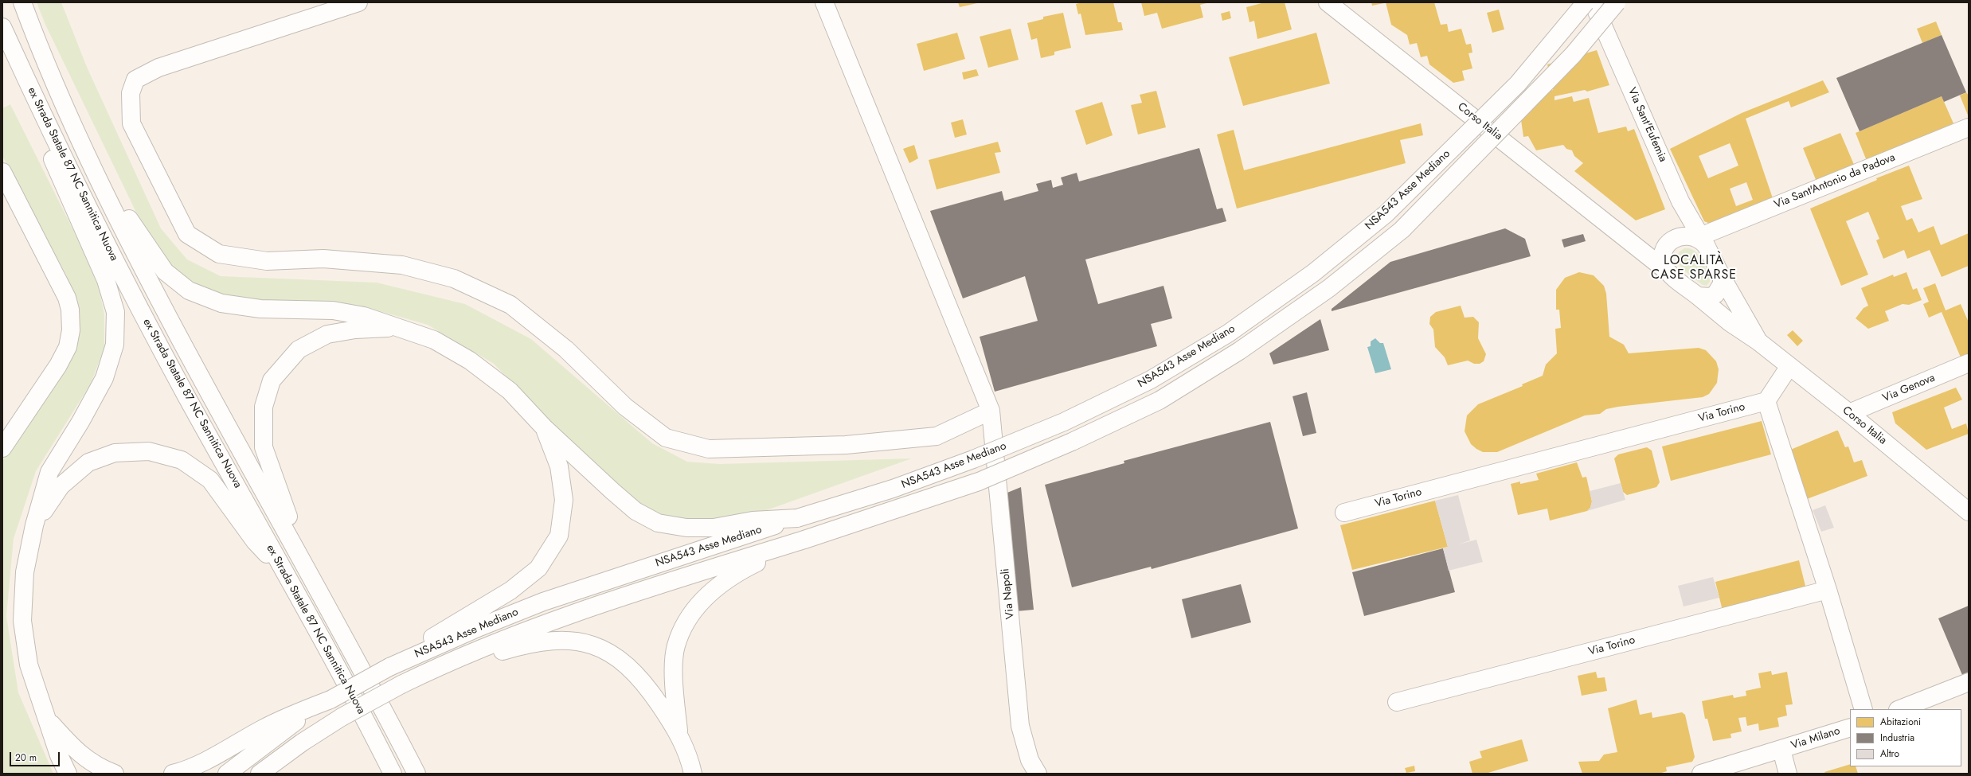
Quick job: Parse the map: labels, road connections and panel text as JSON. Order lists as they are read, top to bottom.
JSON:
{
  "streets": {
    "main road": [
      "Corso Italia",
      "Via Sant'Eufemia",
      "ex Strada Statale 87 NC Sannitica Nuova",
      "Via Sant'Antonio da Padova",
      "NSA543 Asse Mediano",
      "Via Genova",
      "Via Torino",
      "Via Napoli",
      "Via Milano"
    ]
  },
  "crossings": [
    ["Corso Italia", "Via Sant'Eufemia"],
    ["Corso Italia", "Via Sant'Antonio da Padova"],
    ["Corso Italia", "Via Genova"],
    ["Via Sant'Eufemia", "Via Sant'Antonio da Padova"]
  ],
  "districts": ["LOCALITÀ CASE SPARSE"],
  "legend": ["Abitazioni", "Industria", "Altro"],
  "scale_bar": "20 m"
}
